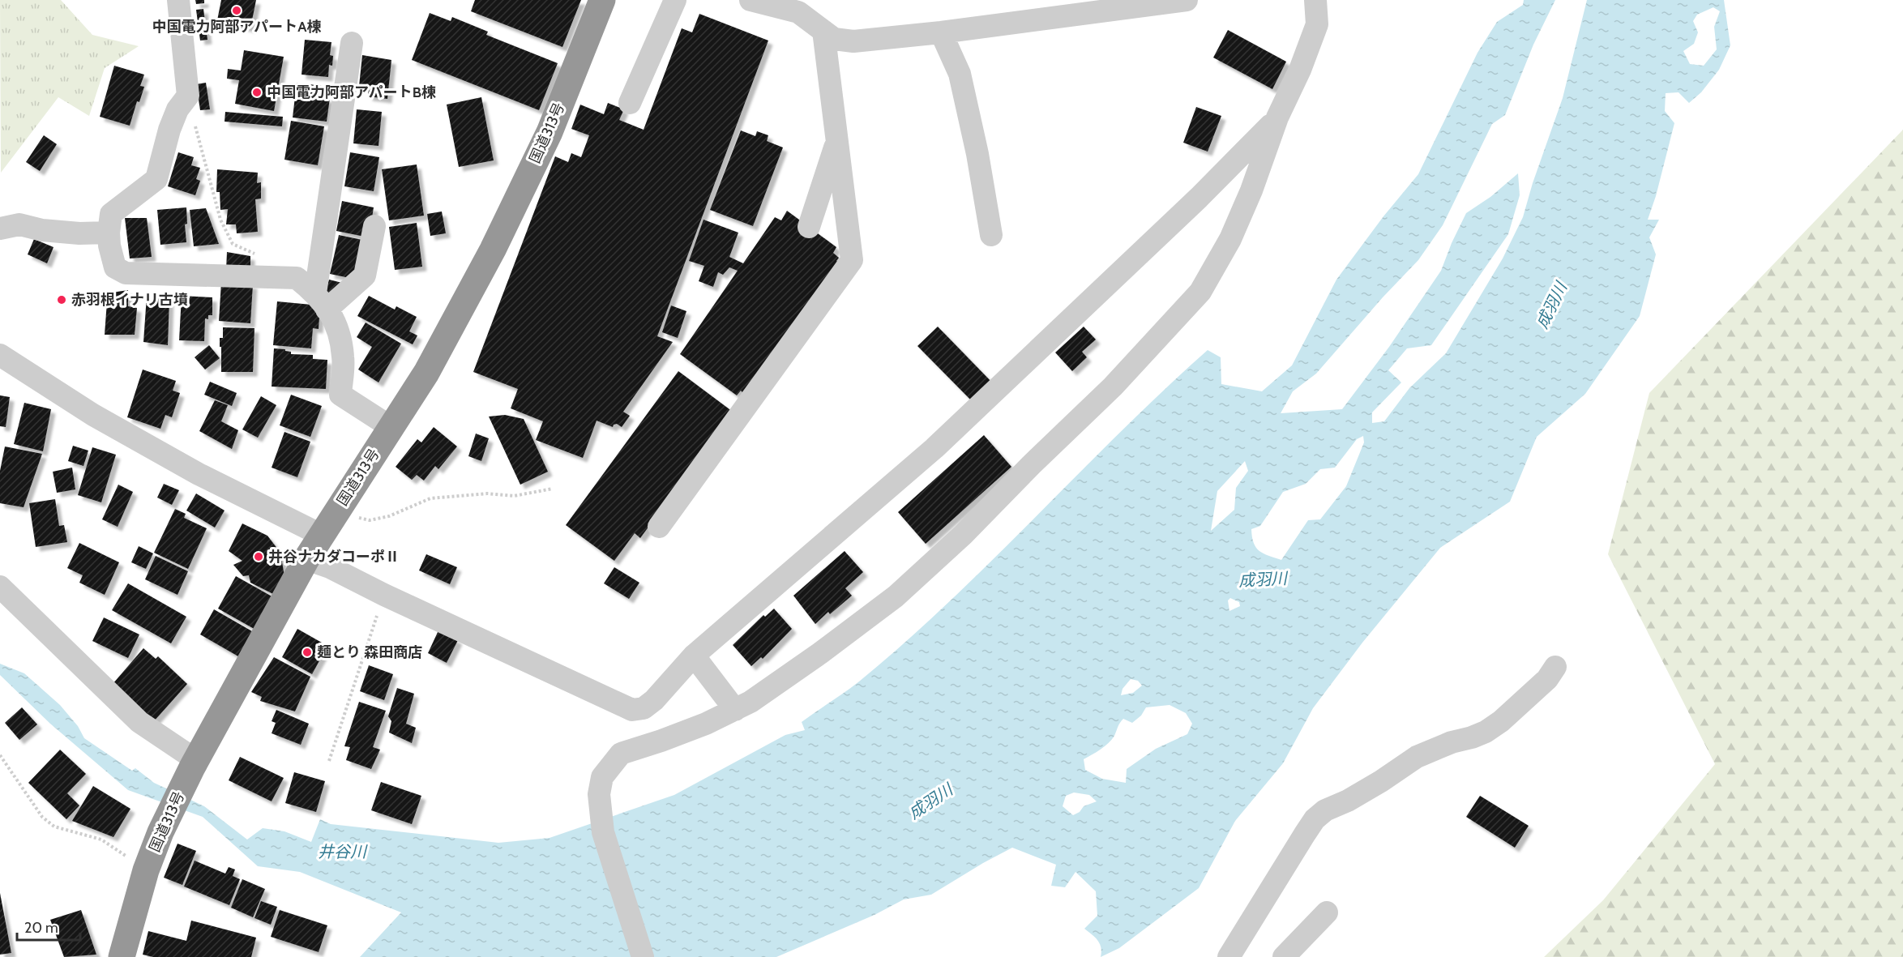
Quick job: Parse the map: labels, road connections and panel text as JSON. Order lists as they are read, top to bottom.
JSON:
{
  "streets": {
    "highway": ["国道313号"]
  },
  "water": ["成羽川", "井谷川"],
  "places": [
    "中国電力阿部アパートA棟",
    "中国電力阿部アパートB棟",
    "赤羽根イナリ古墳",
    "井谷ナカダコーポⅡ",
    "麺とり 森田商店"
  ],
  "scale_bar": "20 m"
}
